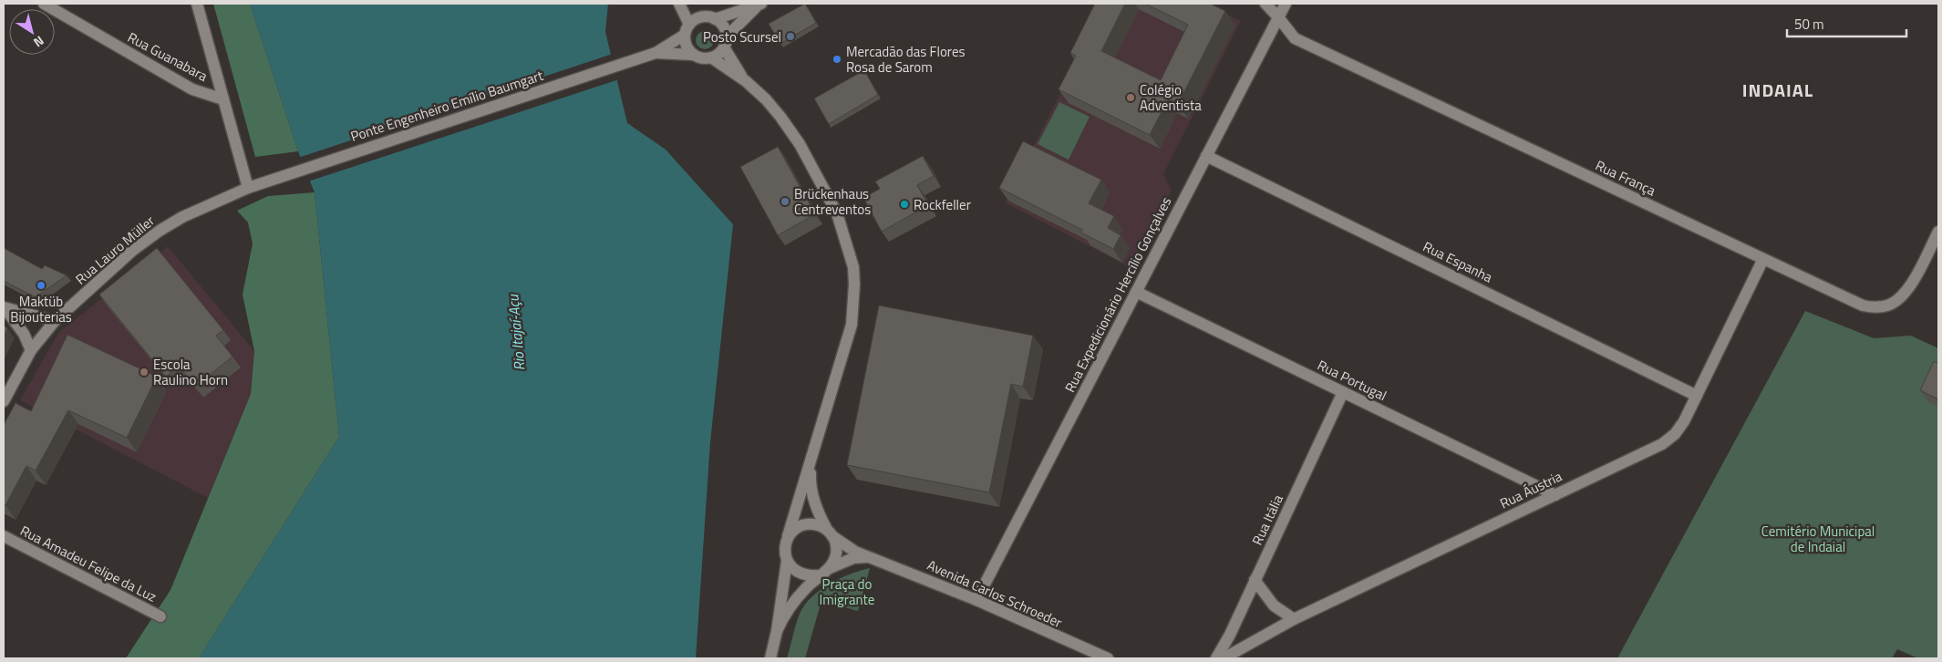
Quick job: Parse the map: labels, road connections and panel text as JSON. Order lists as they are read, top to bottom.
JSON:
{
  "streets": {
    "street": [
      "Rua Guanabara",
      "Ponte Engenheiro Emílio Baumgart",
      "Rua França",
      "Rua Lauro Müller",
      "Rua Espanha",
      "Rua Expedicionário Hercílio Gonçalves",
      "Rua Portugal",
      "Rua Áustria",
      "Rua Itália",
      "Rua Amadeu Felipe da Luz",
      "Avenida Carlos Schroeder"
    ]
  },
  "crossings": [
    ["Ponte Engenheiro Emílio Baumgart", "Rua Lauro Müller"],
    ["Ponte Engenheiro Emílio Baumgart", "Avenida Carlos Schroeder"],
    ["Rua França", "Rua Expedicionário Hercílio Gonçalves"],
    ["Rua França", "Rua Áustria"],
    ["Rua Espanha", "Rua Expedicionário Hercílio Gonçalves"],
    ["Rua Espanha", "Rua Áustria"],
    ["Rua Expedicionário Hercílio Gonçalves", "Rua Portugal"],
    ["Rua Expedicionário Hercílio Gonçalves", "Avenida Carlos Schroeder"],
    ["Rua Portugal", "Rua Áustria"],
    ["Rua Portugal", "Rua Itália"]
  ],
  "districts": ["INDAIAL"],
  "water": ["Rio Itajaí-Açu"],
  "parks": ["Cemitério Municipal de Indaial", "Praça do Imigrante"],
  "places": [
    "Posto Scursel",
    "Mercadão das Flores Rosa de Sarom",
    "Colégio Adventista",
    "Brückenhaus Centreventos",
    "Rockfeller",
    "Maktüb Bijouterias",
    "Escola Raulino Horn"
  ],
  "scale_bar": "50 m",
  "north": "bottom right"
}
